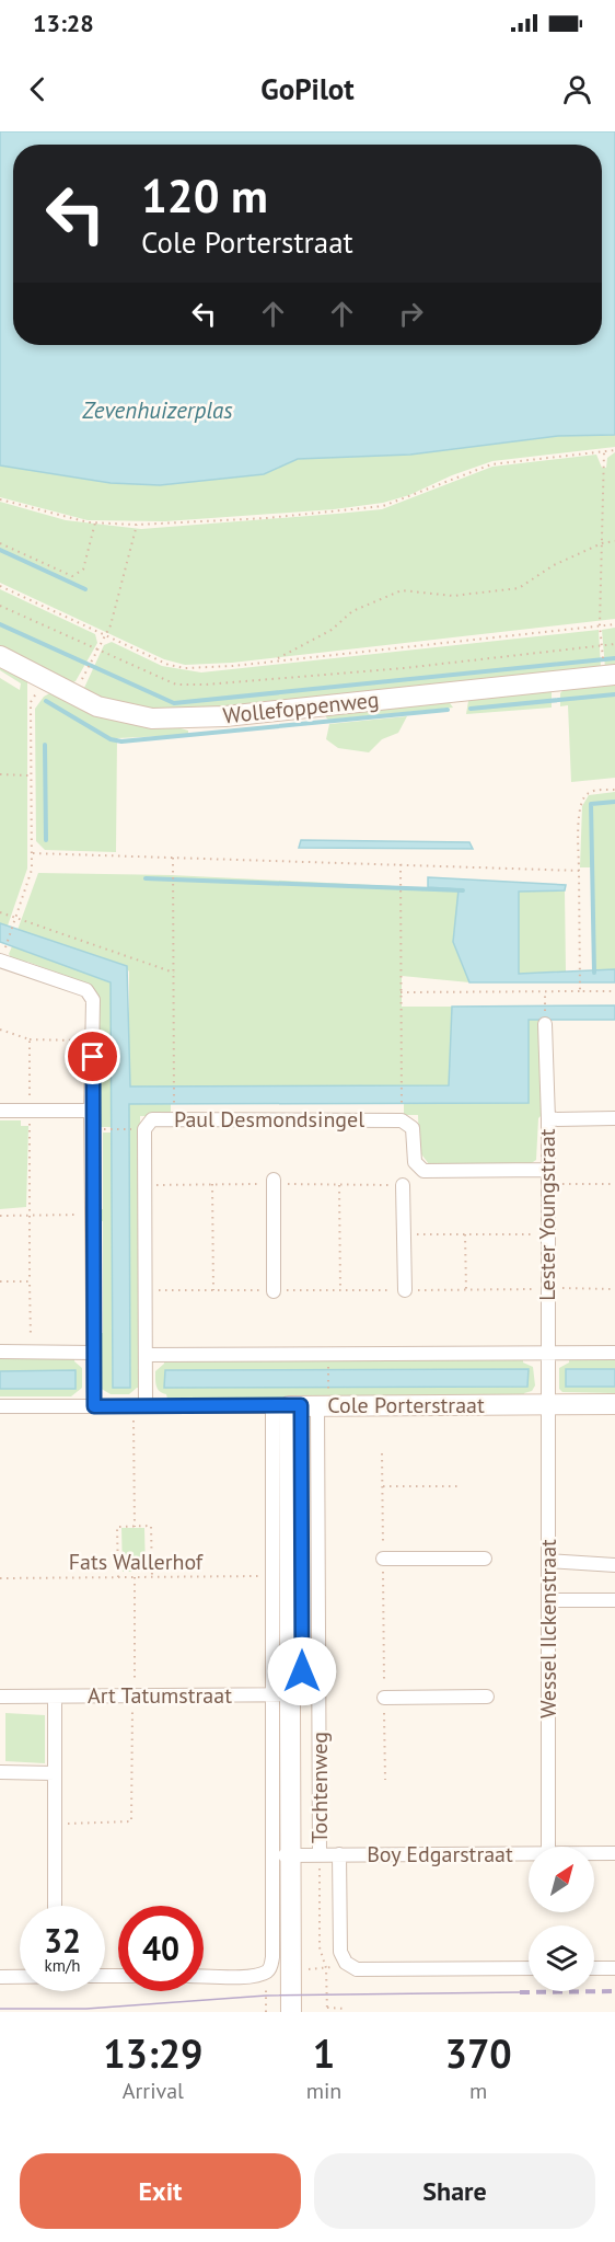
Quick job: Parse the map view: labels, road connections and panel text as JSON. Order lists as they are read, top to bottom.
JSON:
{
  "streets": {
    "street": [
      "Wollefoppenweg",
      "Paul Desmondsingel",
      "Lester Youngstraat",
      "Cole Porterstraat",
      "Wessel Ilckenstraat",
      "Art Tatumstraat",
      "Tochtenweg",
      "Boy Edgarstraat"
    ],
    "path": ["Fats Wallerhof"]
  },
  "crossings": [
    ["Paul Desmondsingel", "Lester Youngstraat"],
    ["Paul Desmondsingel", "Cole Porterstraat"],
    ["Lester Youngstraat", "Cole Porterstraat"],
    ["Lester Youngstraat", "Wessel Ilckenstraat"],
    ["Cole Porterstraat", "Wessel Ilckenstraat"],
    ["Cole Porterstraat", "Tochtenweg"],
    ["Fats Wallerhof", "Tochtenweg"],
    ["Art Tatumstraat", "Tochtenweg"],
    ["Tochtenweg", "Boy Edgarstraat"]
  ],
  "water": ["Zevenhuizerplas"],
  "north": "top right",
  "page": {
    "status": "13:28",
    "header": "GoPilot",
    "turn": ["120 m", "Cole Porterstraat"],
    "speed": "32 km/h",
    "limit": "40",
    "eta": [
      "13:29",
      "Arrival",
      "1",
      "min",
      "370",
      "m"
    ],
    "buttons": ["Exit", "Share"]
  }
}
